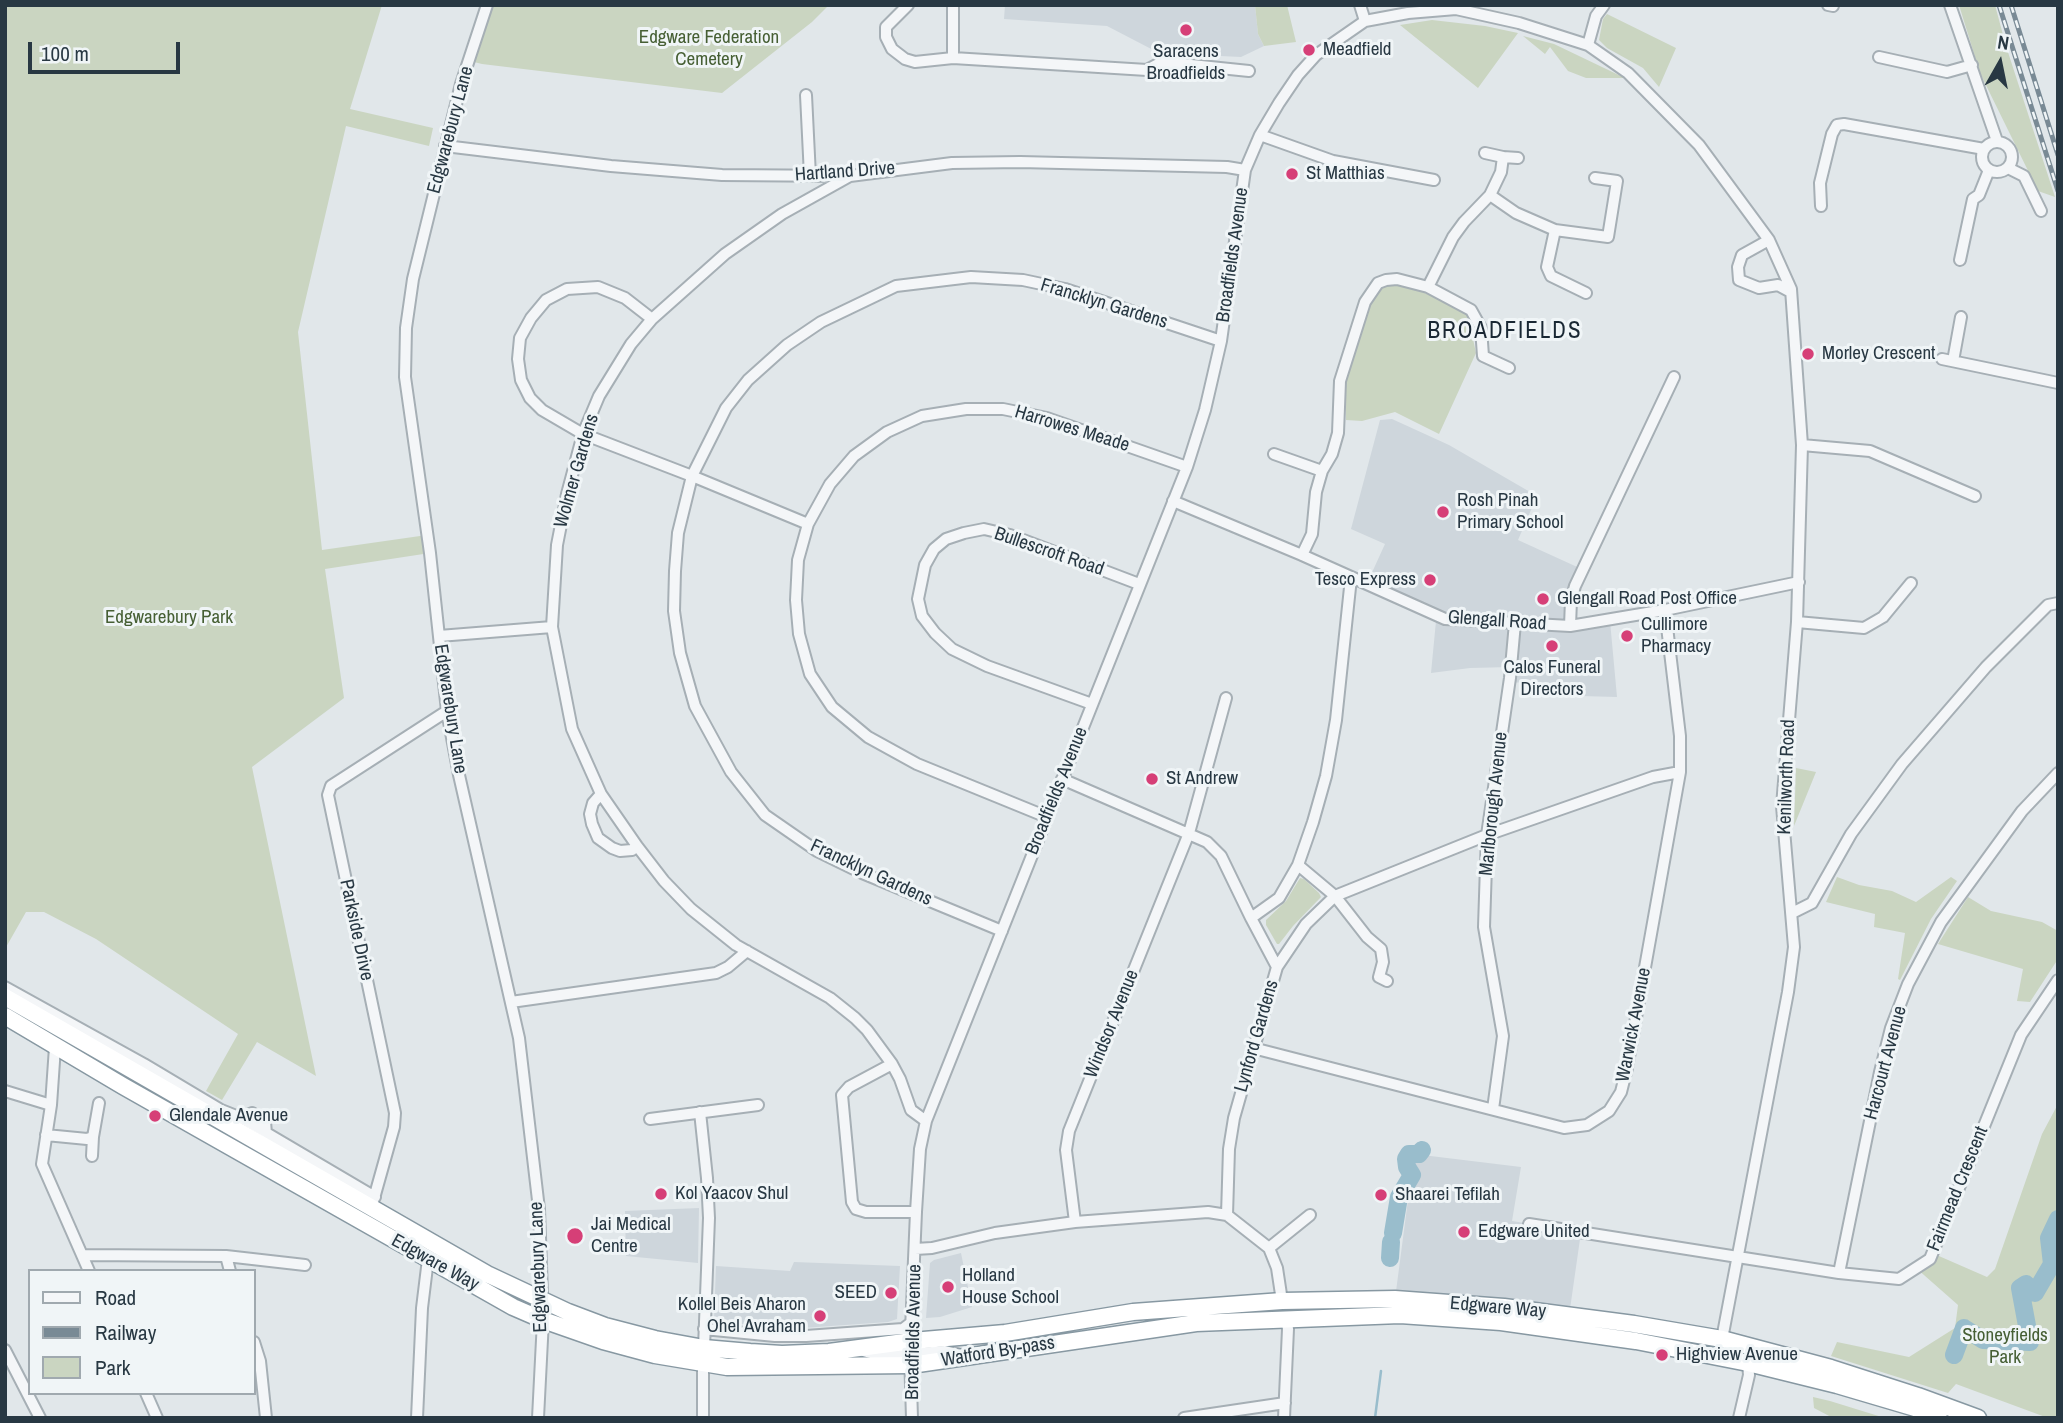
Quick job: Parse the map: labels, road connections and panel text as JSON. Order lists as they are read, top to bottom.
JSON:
{
  "streets": {
    "highway": ["Edgware Way", "Watford By-pass"],
    "street": [
      "Edgwarebury Lane",
      "Hartland Drive",
      "Broadfields Avenue",
      "Francklyn Gardens",
      "Harrowes Meade",
      "Wolmer Gardens",
      "Bullescroft Road",
      "Glengall Road",
      "Kenilworth Road",
      "Marlborough Avenue",
      "Parkside Drive",
      "Windsor Avenue",
      "Warwick Avenue",
      "Lynford Gardens",
      "Harcourt Avenue",
      "Fairmead Crescent"
    ]
  },
  "crossings": [
    ["Edgwarebury Lane", "Hartland Drive"],
    ["Edgwarebury Lane", "Parkside Drive"],
    ["Edgwarebury Lane", "Edgware Way"],
    ["Hartland Drive", "Broadfields Avenue"],
    ["Hartland Drive", "Wolmer Gardens"],
    ["Broadfields Avenue", "Francklyn Gardens"],
    ["Broadfields Avenue", "Harrowes Meade"],
    ["Broadfields Avenue", "Wolmer Gardens"],
    ["Broadfields Avenue", "Bullescroft Road"],
    ["Broadfields Avenue", "Glengall Road"],
    ["Broadfields Avenue", "Kenilworth Road"],
    ["Broadfields Avenue", "Lynford Gardens"],
    ["Broadfields Avenue", "Edgware Way"],
    ["Broadfields Avenue", "Watford By-pass"],
    ["Glengall Road", "Kenilworth Road"],
    ["Glengall Road", "Marlborough Avenue"],
    ["Glengall Road", "Warwick Avenue"],
    ["Kenilworth Road", "Fairmead Crescent"],
    ["Kenilworth Road", "Edgware Way"],
    ["Marlborough Avenue", "Warwick Avenue"],
    ["Parkside Drive", "Edgware Way"],
    ["Windsor Avenue", "Lynford Gardens"],
    ["Warwick Avenue", "Lynford Gardens"],
    ["Harcourt Avenue", "Fairmead Crescent"],
    ["Edgware Way", "Watford By-pass"]
  ],
  "districts": ["BROADFIELDS"],
  "parks": ["Edgware Federation Cemetery", "Edgwarebury Park", "Stoneyfields Park"],
  "places": [
    "Saracens Broadfields",
    "Meadfield",
    "St Matthias",
    "Morley Crescent",
    "Rosh Pinah Primary School",
    "Tesco Express",
    "Glengall Road Post Office",
    "Cullimore Pharmacy",
    "Calos Funeral Directors",
    "St Andrew",
    "Glendale Avenue",
    "Kol Yaacov Shul",
    "Shaarei Tefilah",
    "Edgware United",
    "Jai Medical Centre",
    "Holland House School",
    "SEED",
    "Kollel Beis Aharon Ohel Avraham",
    "Highview Avenue"
  ],
  "legend": ["Road", "Railway", "Park"],
  "scale_bar": "100 m",
  "north": "top"
}
